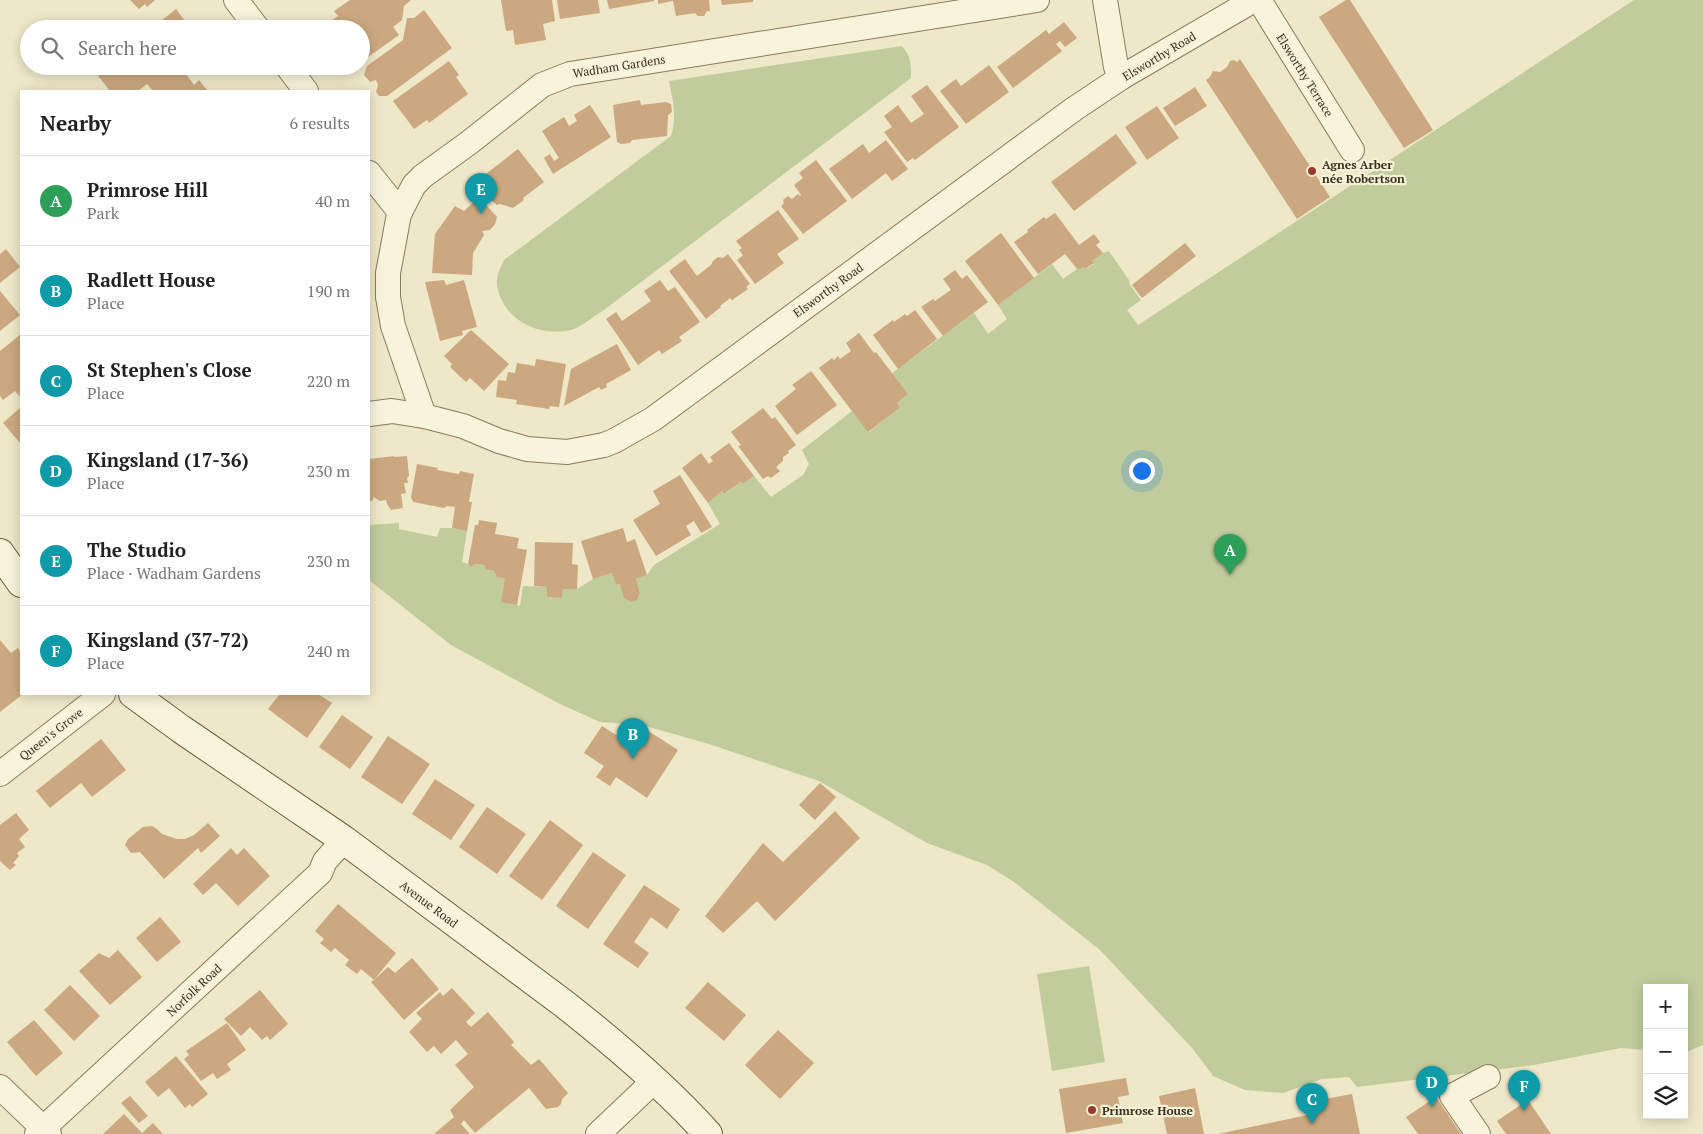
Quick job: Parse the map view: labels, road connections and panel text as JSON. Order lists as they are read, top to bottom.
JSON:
{
  "streets": {
    "main road": ["Avenue Road"],
    "street": [
      "Elsworthy Road",
      "Wadham Gardens",
      "Elsworthy Terrace",
      "Queen's Grove",
      "Norfolk Road"
    ]
  },
  "crossings": [
    ["Elsworthy Road", "Wadham Gardens"],
    ["Avenue Road", "Norfolk Road"]
  ],
  "places": ["Agnes Arber née Robertson", "Primrose House"],
  "page": {
    "search": "Search here",
    "heading": ["Nearby", "6 results"],
    "list": [
      {
        "mark": "A",
        "name": "Primrose Hill",
        "note": "Park",
        "value": "40 m"
      },
      {
        "mark": "B",
        "name": "Radlett House",
        "note": "Place",
        "value": "190 m"
      },
      {
        "mark": "C",
        "name": "St Stephen's Close",
        "note": "Place",
        "value": "220 m"
      },
      {
        "mark": "D",
        "name": "Kingsland (17-36)",
        "note": "Place",
        "value": "230 m"
      },
      {
        "mark": "E",
        "name": "The Studio",
        "note": "Place · Wadham Gardens",
        "value": "230 m"
      },
      {
        "mark": "F",
        "name": "Kingsland (37-72)",
        "note": "Place",
        "value": "240 m"
      }
    ],
    "pins": [
      "E",
      "A",
      "B",
      "D",
      "F",
      "C"
    ],
    "map_buttons": ["+", "−"]
  }
}
